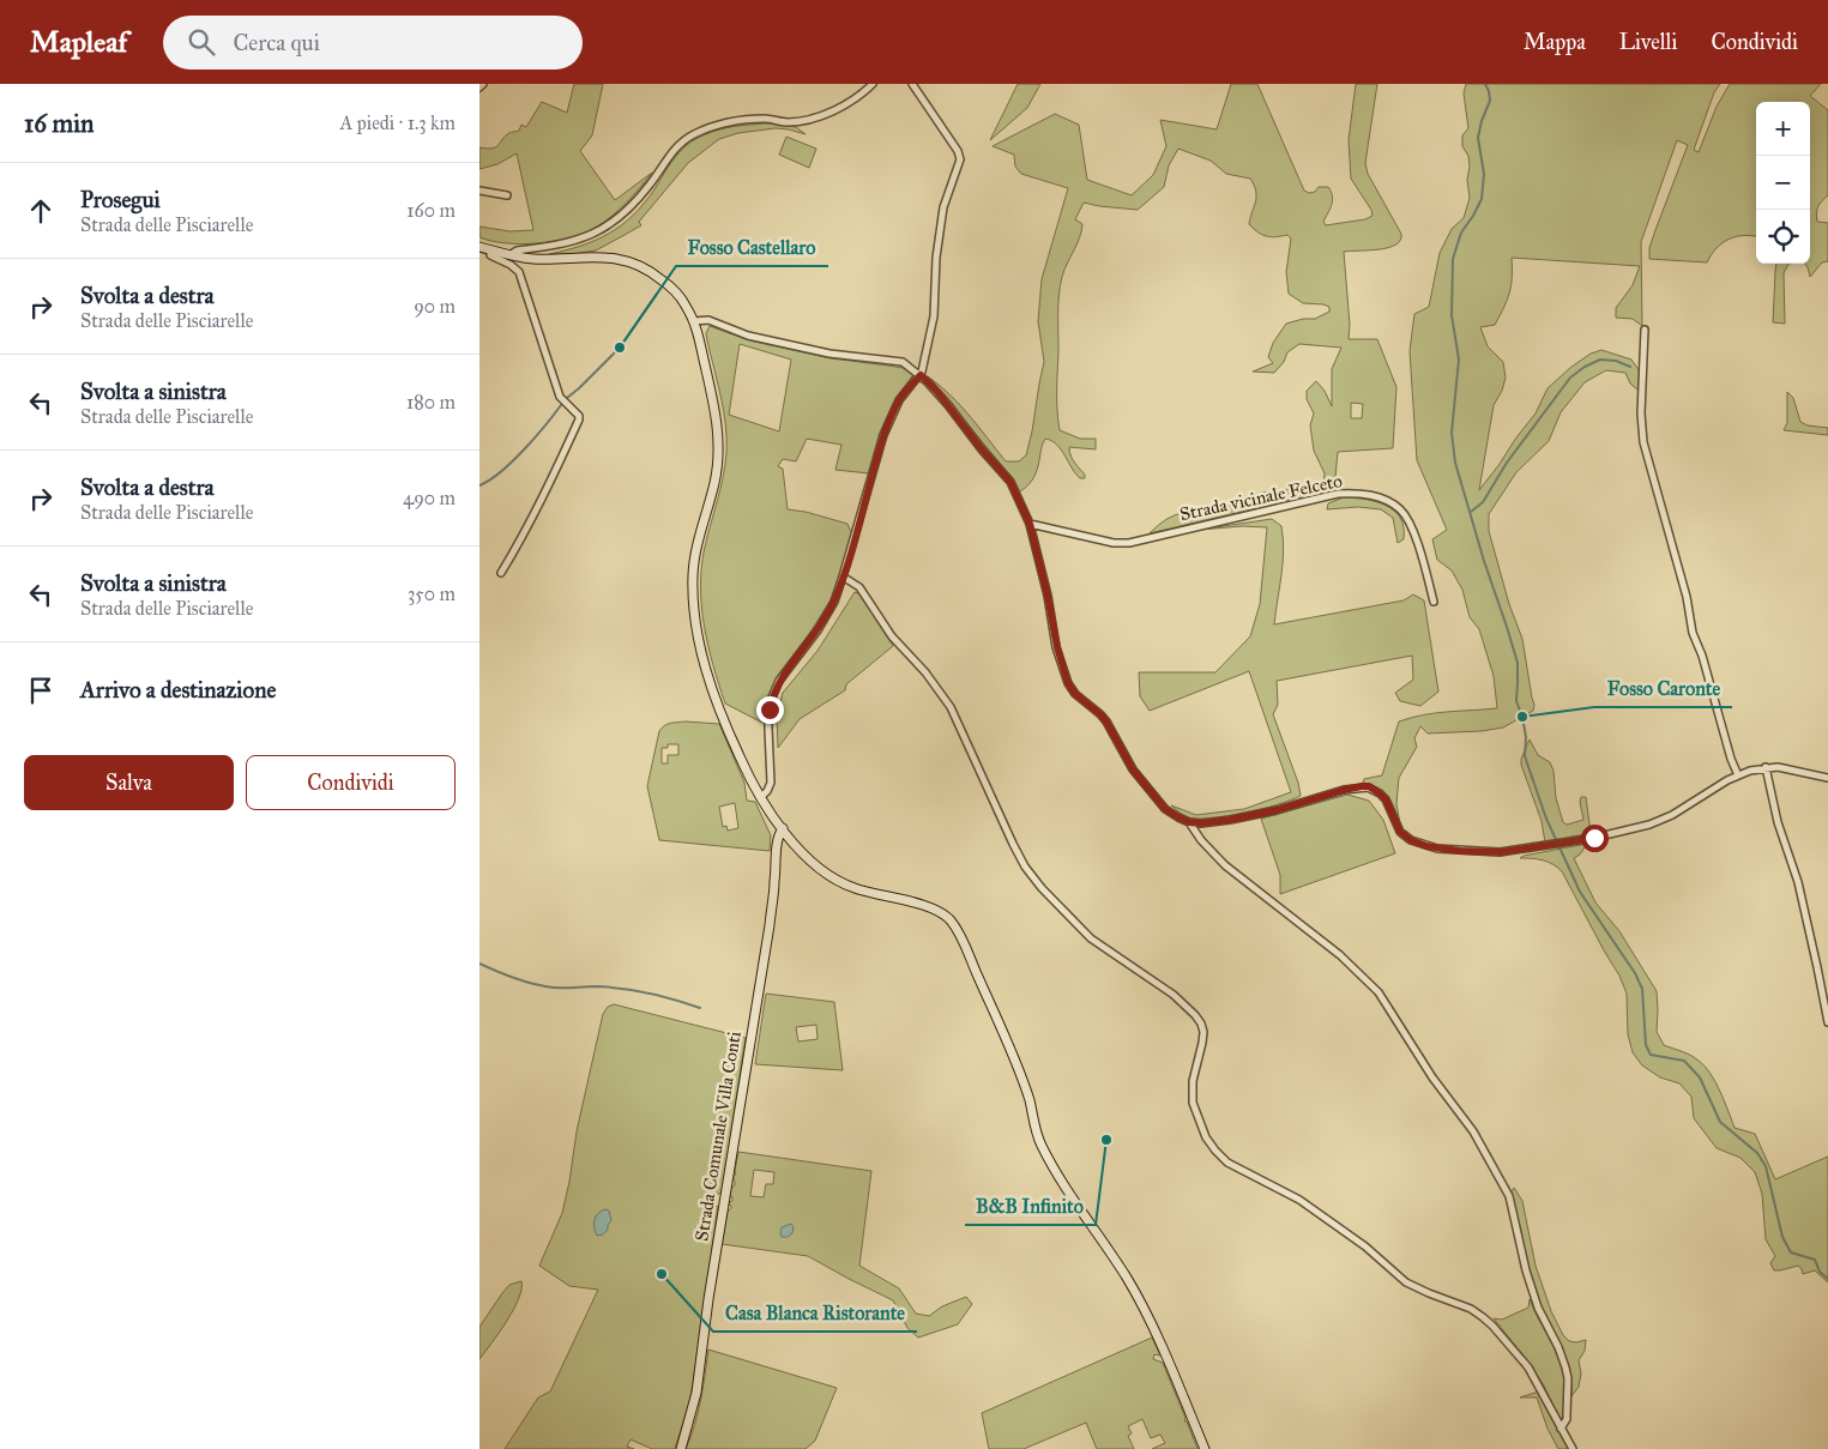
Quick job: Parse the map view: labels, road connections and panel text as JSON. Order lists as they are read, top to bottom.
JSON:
{
  "streets": {
    "main road": ["Strada Comunale Villa Conti"],
    "street": ["Strada vicinale Felceto"]
  },
  "places": [
    "Fosso Castellaro",
    "Fosso Caronte",
    "B&B Infinito",
    "Casa Blanca Ristorante"
  ],
  "page": {
    "header": "Mapleaf",
    "search": "Cerca qui",
    "nav": ["Mappa", "Livelli", "Condividi"],
    "heading": ["16 min", "A piedi · 1.3 km"],
    "map_buttons": ["+", "−"],
    "list": [
      ["Prosegui", "Strada delle Pisciarelle", "160 m"],
      ["Svolta a destra", "Strada delle Pisciarelle", "90 m"],
      ["Svolta a sinistra", "Strada delle Pisciarelle", "180 m"],
      ["Svolta a destra", "Strada delle Pisciarelle", "490 m"],
      ["Svolta a sinistra", "Strada delle Pisciarelle", "350 m"],
      "Arrivo a destinazione"
    ],
    "buttons": ["Salva", "Condividi"]
  }
}
